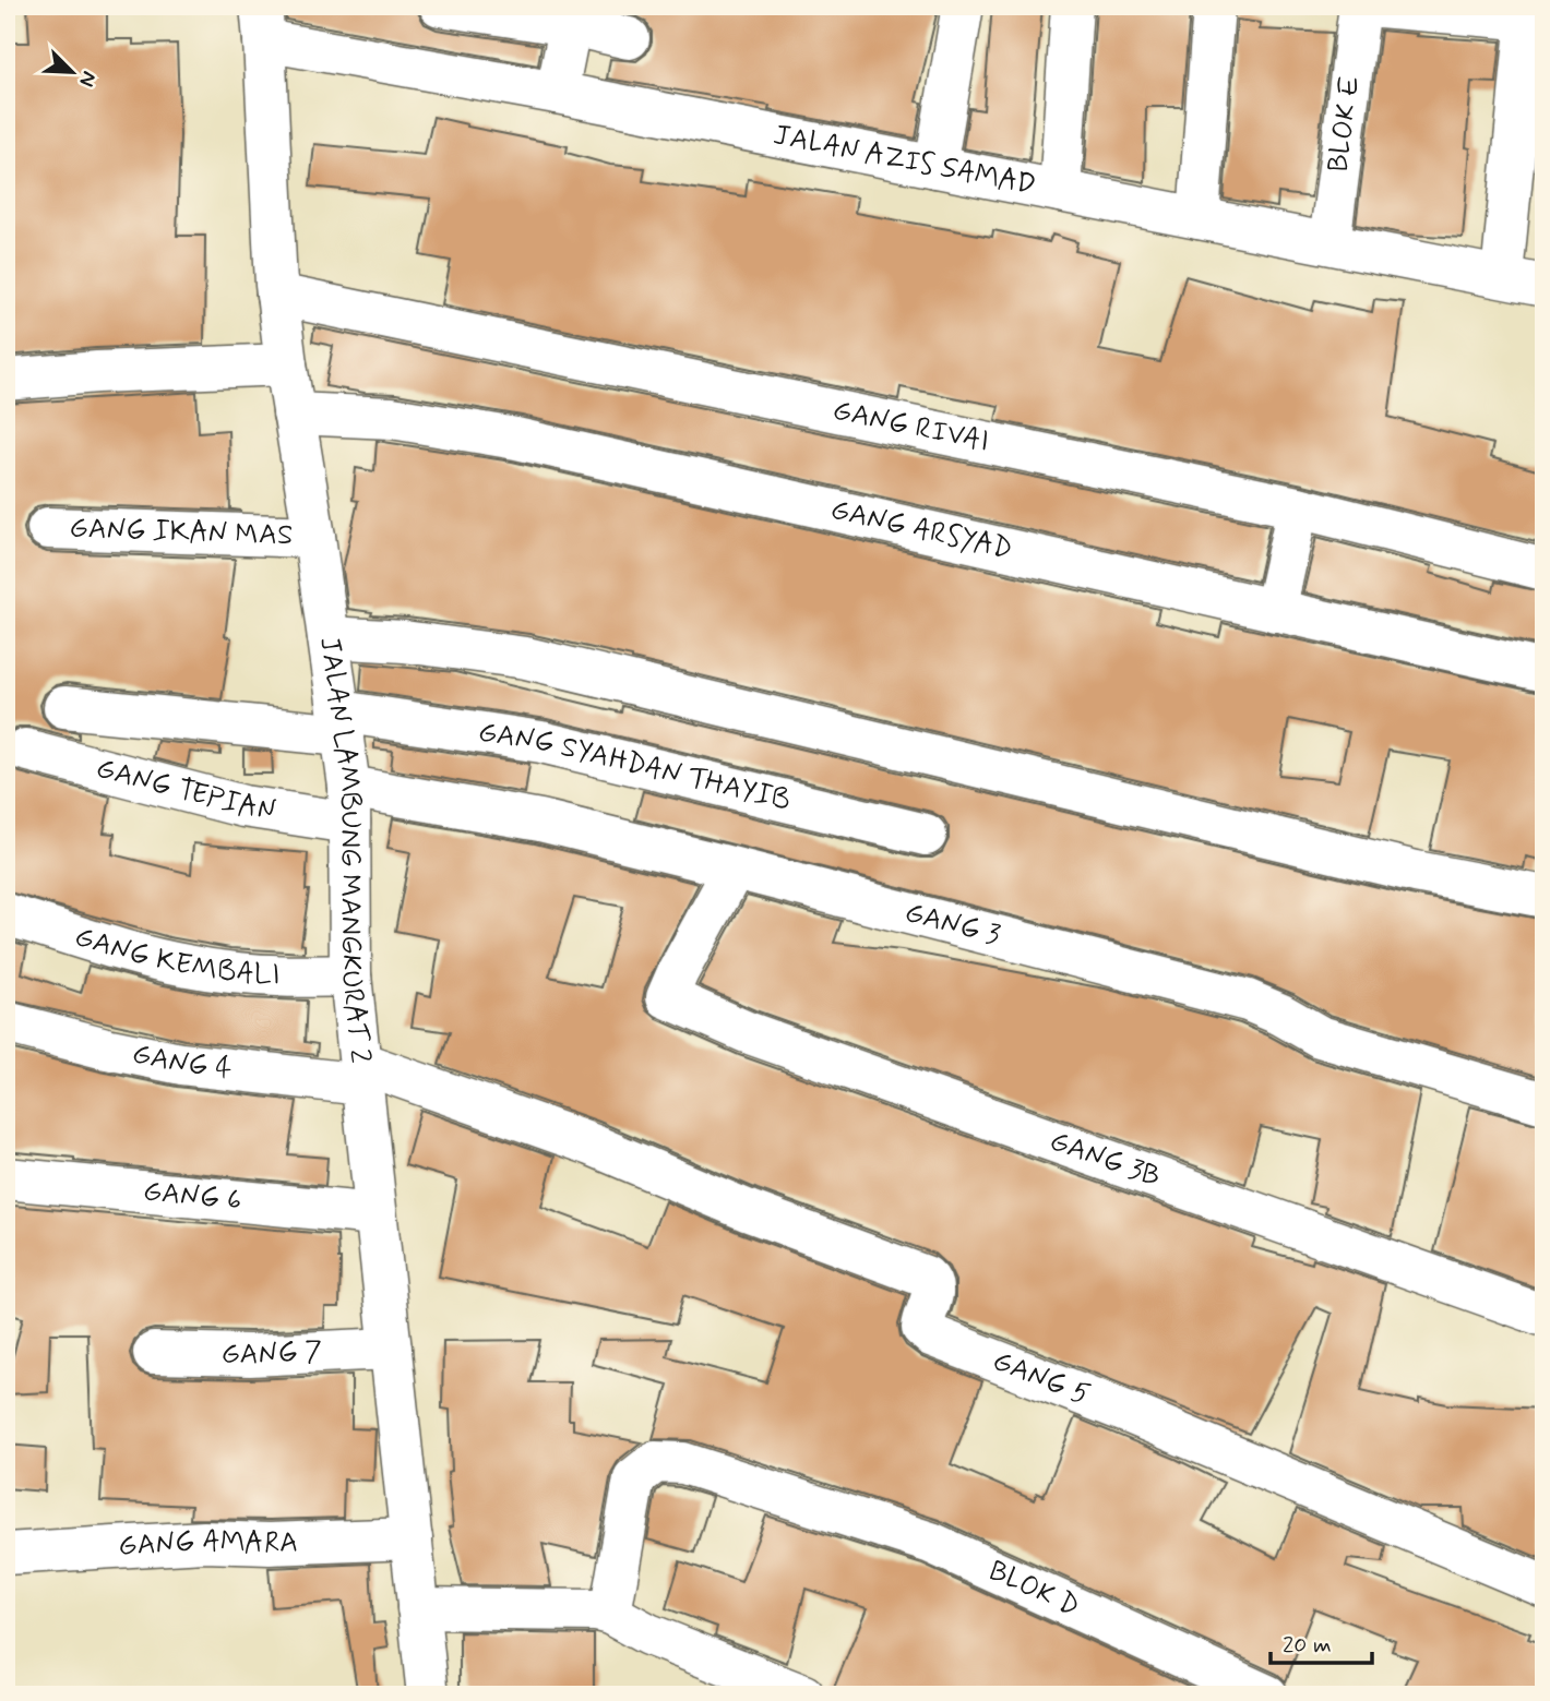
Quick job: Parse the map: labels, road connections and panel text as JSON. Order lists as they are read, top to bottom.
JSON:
{
  "streets": {
    "street": [
      "BLOK E",
      "JALAN AZIS SAMAD",
      "GANG RIVAI",
      "GANG ARSYAD",
      "GANG IKAN MAS",
      "GANG SYAHDAN THAYIB",
      "GANG TEPIAN",
      "JALAN LAMBUNG MANGKURAT 2",
      "GANG 3",
      "GANG KEMBALI",
      "GANG 4",
      "GANG 3B",
      "GANG 6",
      "GANG 7",
      "GANG 5",
      "GANG AMARA",
      "BLOK D"
    ]
  },
  "crossings": [
    ["BLOK E", "JALAN AZIS SAMAD"],
    ["JALAN AZIS SAMAD", "JALAN LAMBUNG MANGKURAT 2"],
    ["GANG RIVAI", "JALAN LAMBUNG MANGKURAT 2"],
    ["GANG ARSYAD", "JALAN LAMBUNG MANGKURAT 2"],
    ["GANG IKAN MAS", "JALAN LAMBUNG MANGKURAT 2"],
    ["GANG SYAHDAN THAYIB", "JALAN LAMBUNG MANGKURAT 2"],
    ["GANG TEPIAN", "JALAN LAMBUNG MANGKURAT 2"],
    ["GANG TEPIAN", "GANG 3"],
    ["JALAN LAMBUNG MANGKURAT 2", "GANG 3"],
    ["JALAN LAMBUNG MANGKURAT 2", "GANG KEMBALI"],
    ["JALAN LAMBUNG MANGKURAT 2", "GANG 4"],
    ["JALAN LAMBUNG MANGKURAT 2", "GANG 6"],
    ["JALAN LAMBUNG MANGKURAT 2", "GANG 7"],
    ["JALAN LAMBUNG MANGKURAT 2", "GANG AMARA"],
    ["GANG 3", "GANG 3B"],
    ["GANG 4", "GANG 5"]
  ],
  "scale_bar": "20 m",
  "north": "bottom right"
}
